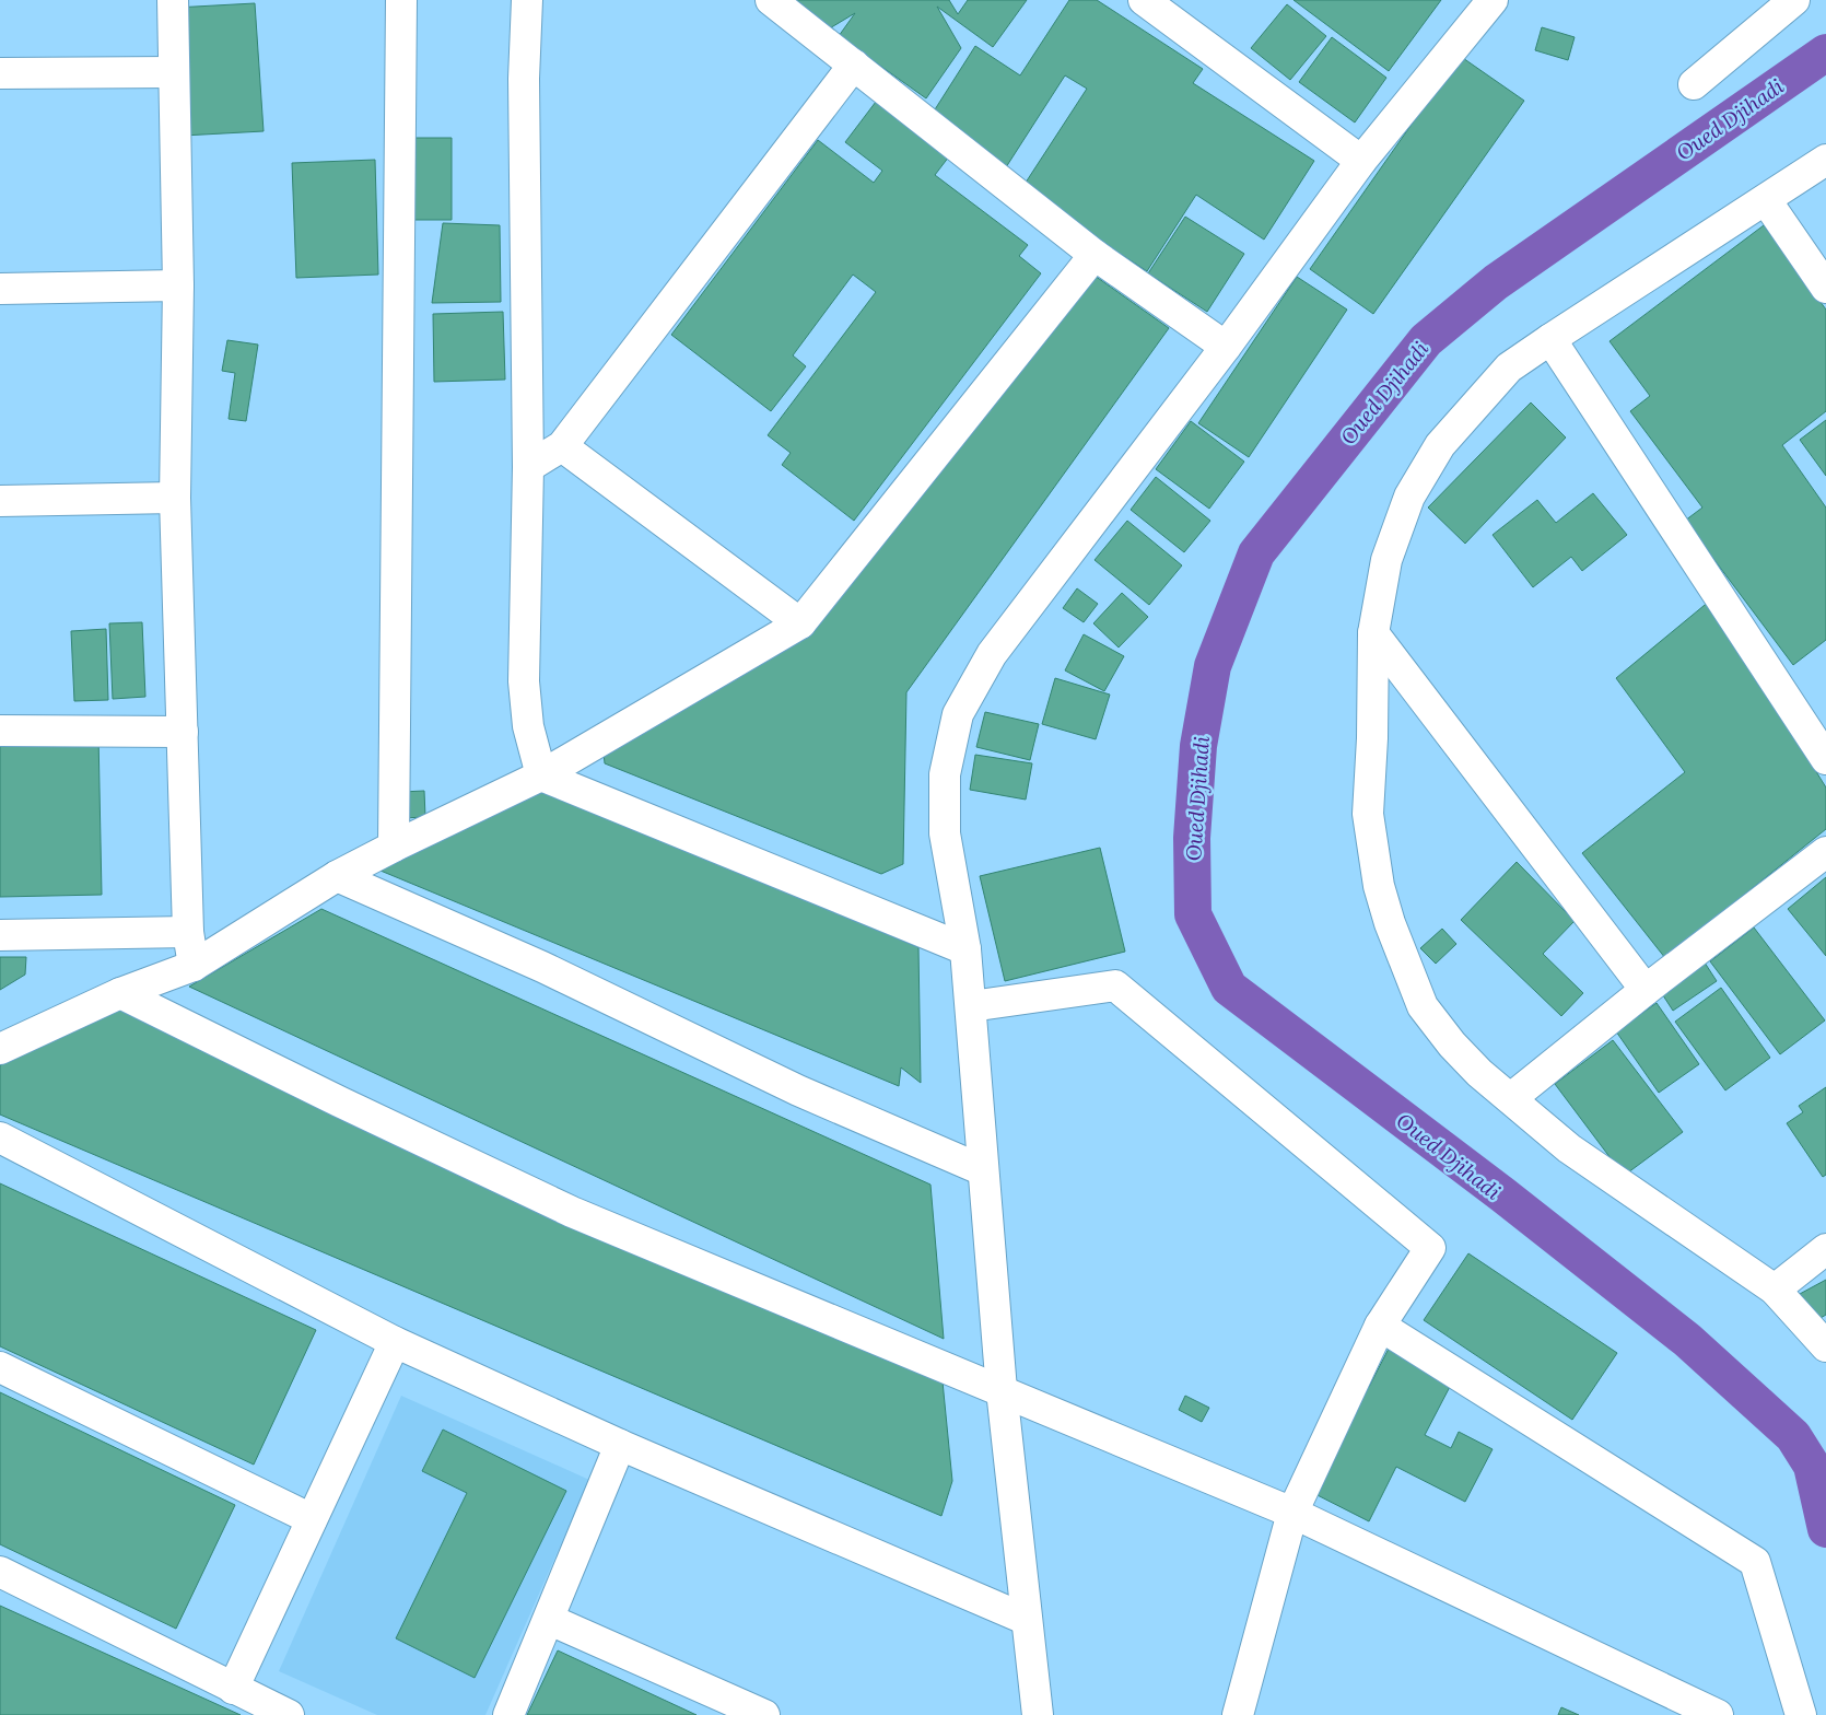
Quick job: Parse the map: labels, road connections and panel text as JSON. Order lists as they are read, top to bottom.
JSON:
{
  "water": ["Oued Djihadi"]
}
